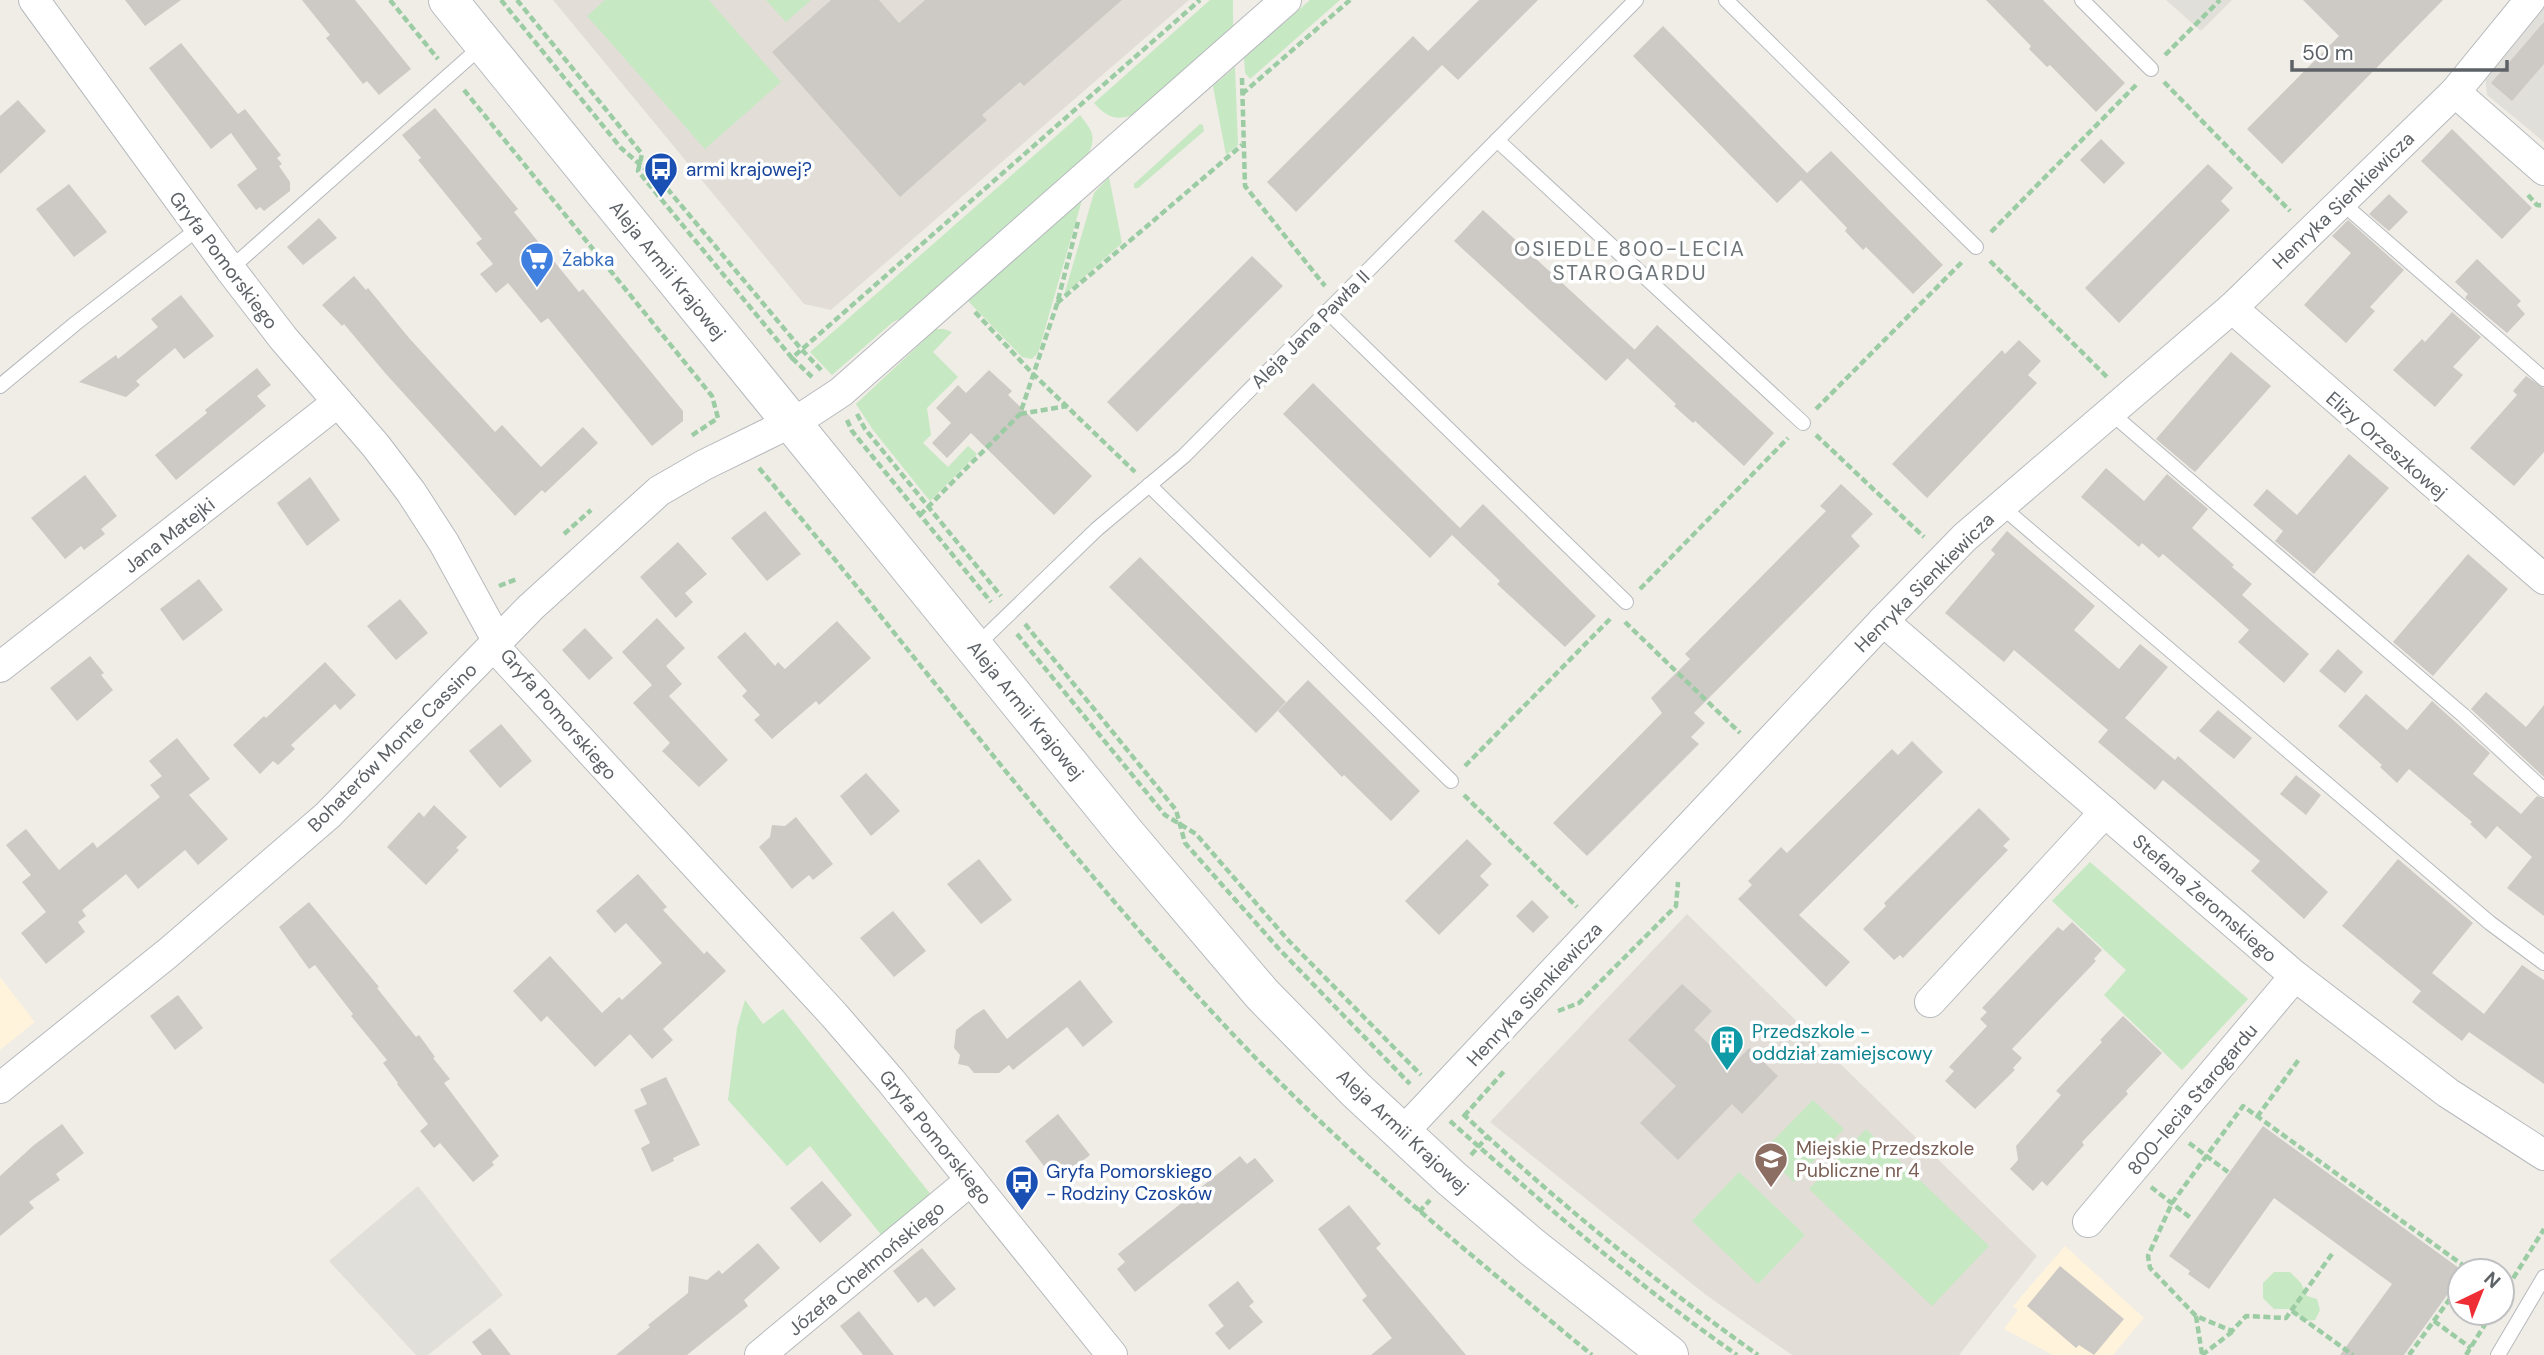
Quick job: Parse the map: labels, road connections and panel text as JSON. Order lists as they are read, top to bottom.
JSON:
{
  "streets": {
    "main road": ["Aleja Armii Krajowej"],
    "street": [
      "Henryka Sienkiewicza",
      "Gryfa Pomorskiego",
      "Elizy Orzeszkowej",
      "Jana Matejki",
      "Bohaterów Monte Cassino",
      "Stefana Żeromskiego",
      "800-lecia Starogardu",
      "Józefa Chełmońskiego"
    ],
    "lane": ["Aleja Jana Pawła II"]
  },
  "crossings": [
    ["Henryka Sienkiewicza", "Aleja Armii Krajowej"],
    ["Henryka Sienkiewicza", "Elizy Orzeszkowej"],
    ["Henryka Sienkiewicza", "Stefana Żeromskiego"],
    ["Gryfa Pomorskiego", "Jana Matejki"],
    ["Gryfa Pomorskiego", "Bohaterów Monte Cassino"],
    ["Gryfa Pomorskiego", "Józefa Chełmońskiego"],
    ["Aleja Armii Krajowej", "Aleja Jana Pawła II"],
    ["Aleja Armii Krajowej", "Bohaterów Monte Cassino"],
    ["Stefana Żeromskiego", "800-lecia Starogardu"]
  ],
  "districts": ["OSIEDLE 800-LECIA STAROGARDU"],
  "places": {
    "bus stop": ["armi krajowej?", "Gryfa Pomorskiego - Rodziny Czosków"],
    "supermarket": ["Żabka"],
    "building": ["Przedszkole - oddział zamiejscowy"],
    "school or university": ["Miejskie Przedszkole Publiczne nr 4"]
  },
  "scale_bar": "50 m",
  "north": "top right"
}
